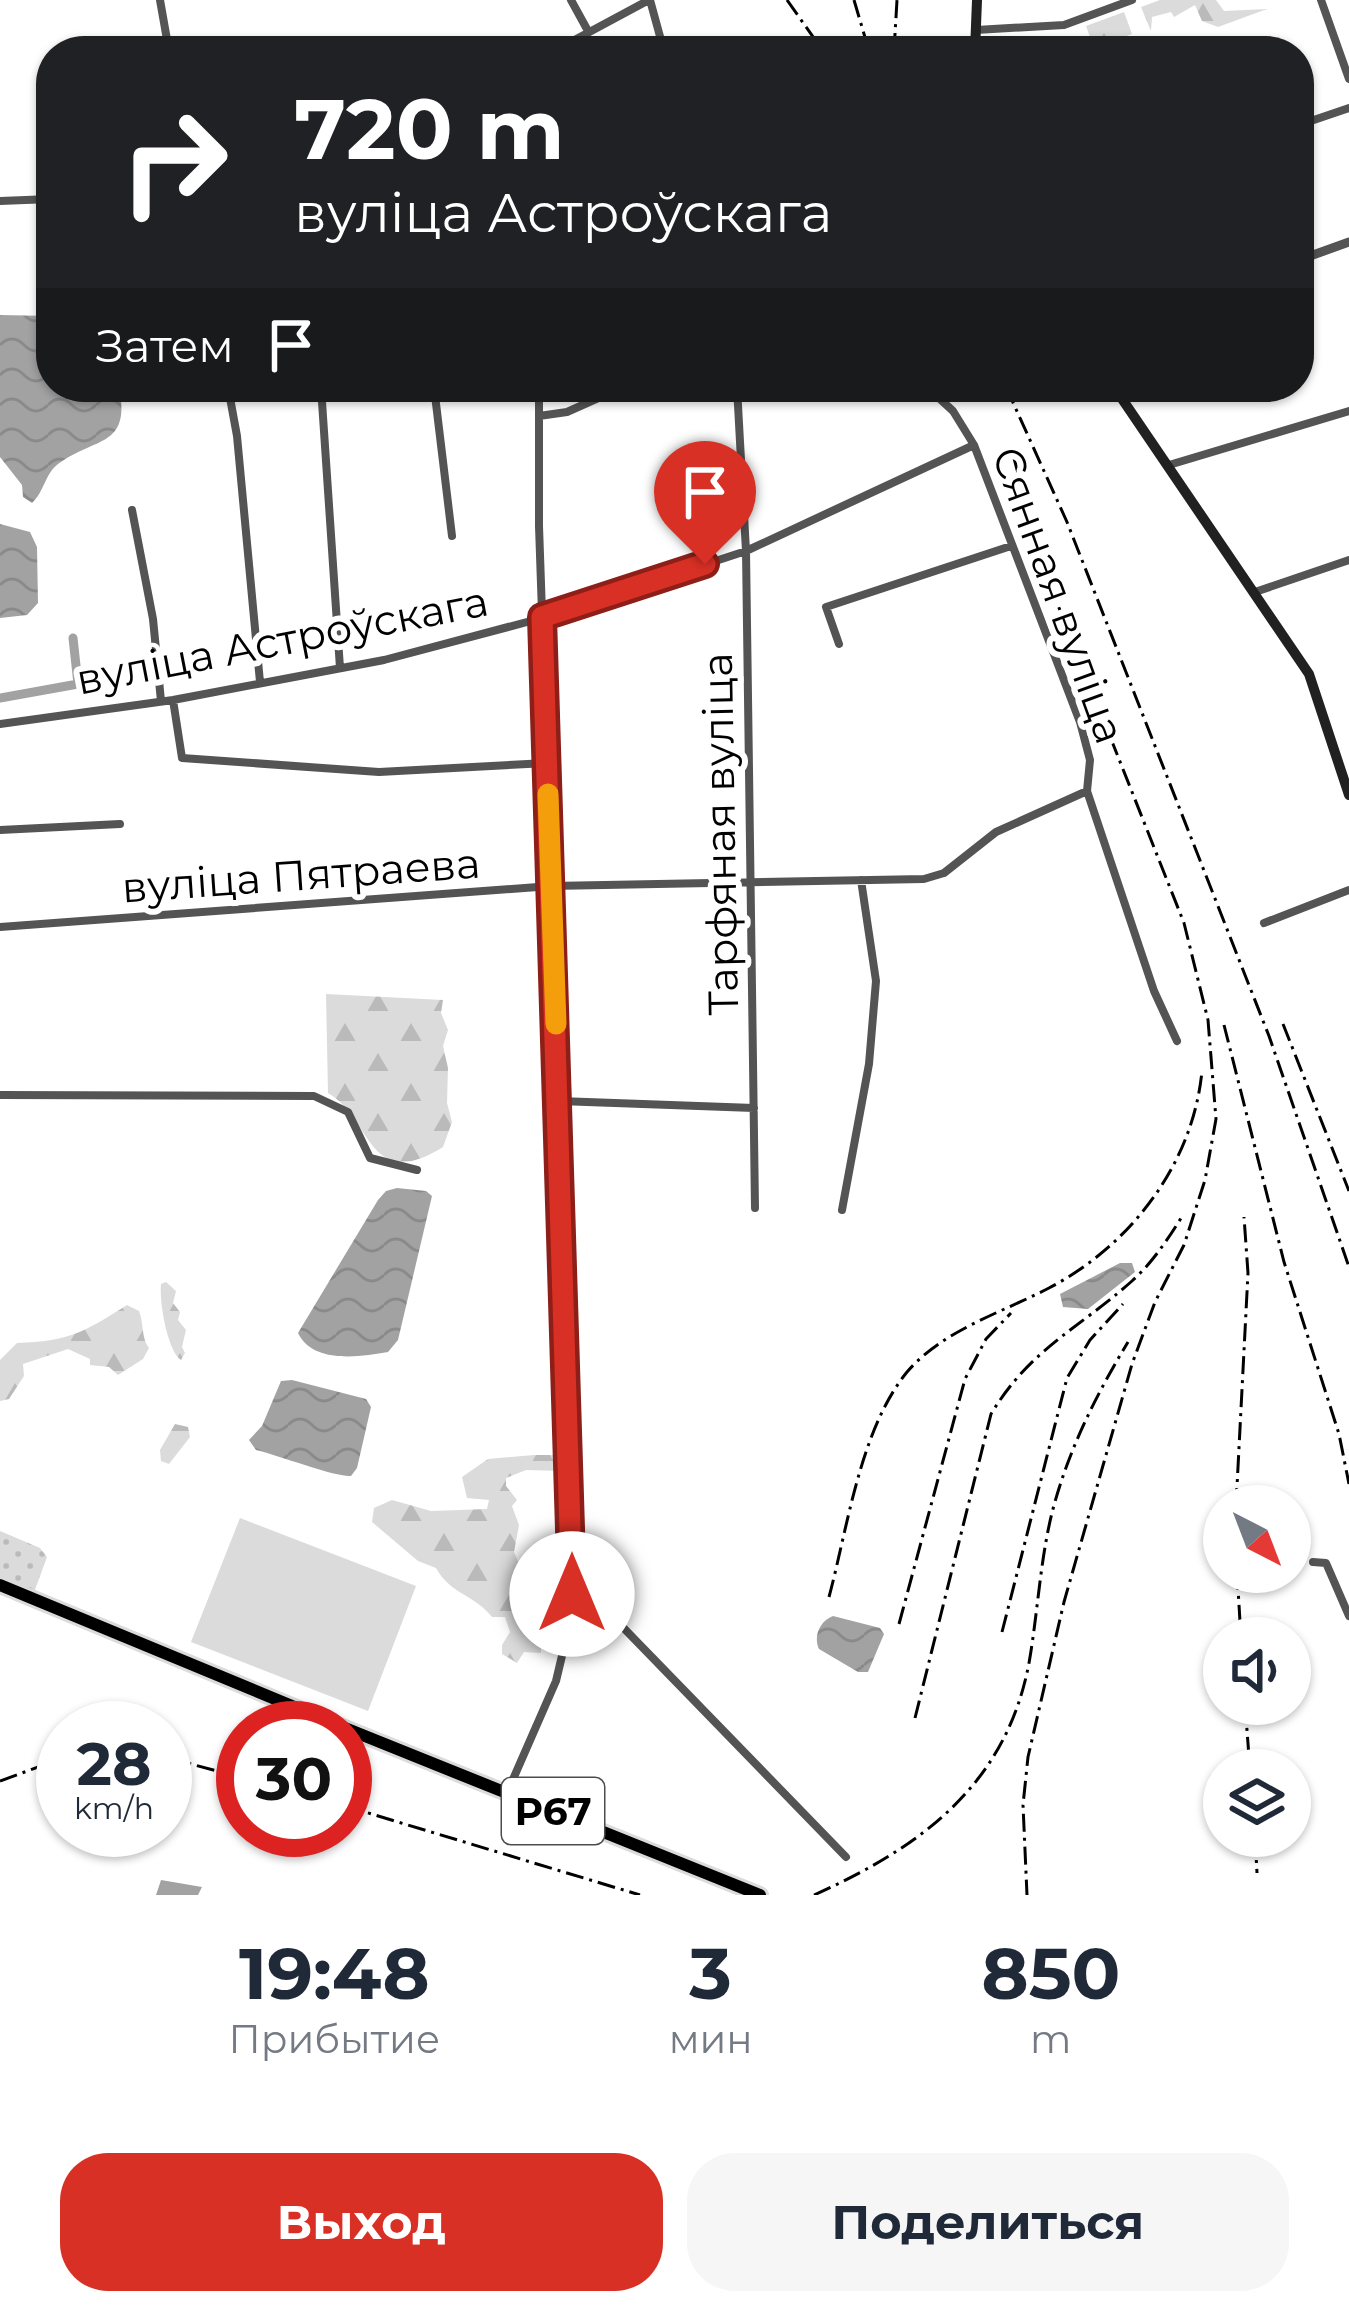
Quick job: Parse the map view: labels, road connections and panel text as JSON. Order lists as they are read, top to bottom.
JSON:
{
  "streets": {
    "main road": ["Р67"],
    "street": [
      "Сянная вуліца",
      "вуліца Астроўскага",
      "Тарфяная вуліца",
      "вуліца Пятраева"
    ]
  },
  "crossings": [
    ["Сянная вуліца", "вуліца Астроўскага"],
    ["Сянная вуліца", "вуліца Пятраева"],
    ["вуліца Астроўскага", "Тарфяная вуліца"],
    ["Тарфяная вуліца", "вуліца Пятраева"]
  ],
  "north": "bottom right",
  "page": {
    "turn": ["720 m", "вуліца Астроўскага"],
    "then": "Затем",
    "speed": "28 km/h",
    "limit": "30",
    "eta": [
      "19:48",
      "Прибытие",
      "3",
      "мин",
      "850",
      "m"
    ],
    "buttons": ["Выход", "Поделиться"]
  }
}
